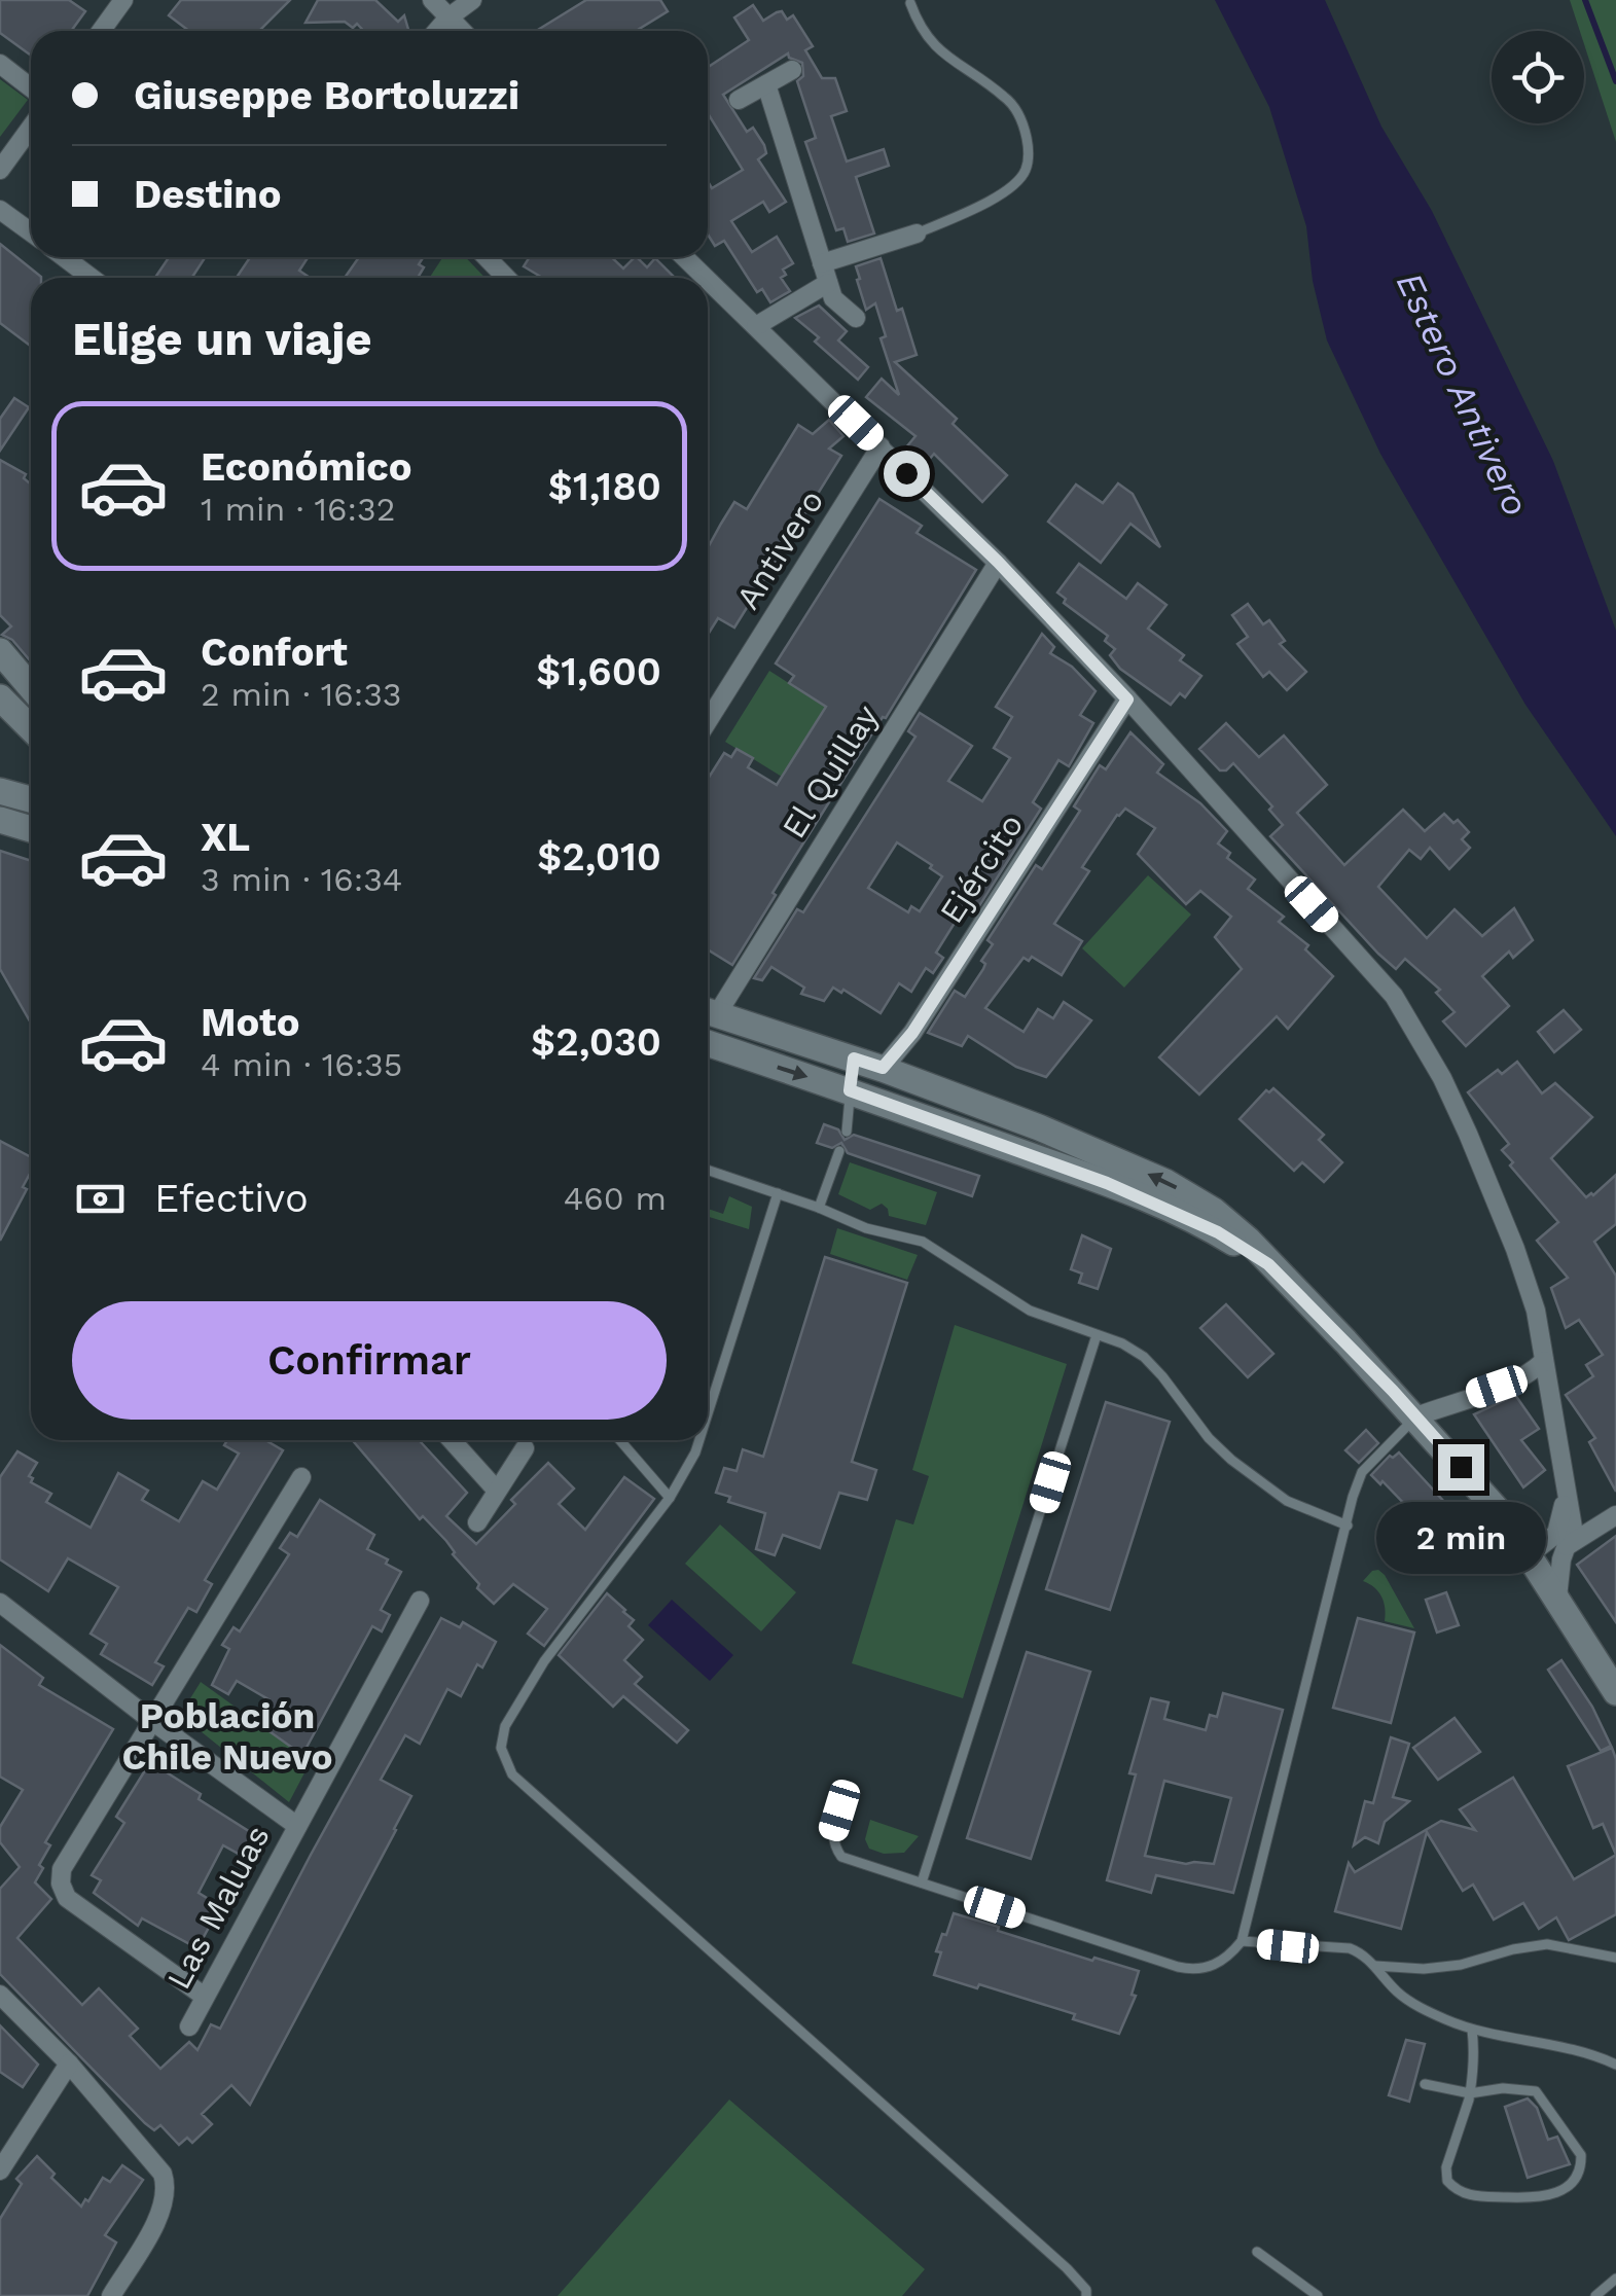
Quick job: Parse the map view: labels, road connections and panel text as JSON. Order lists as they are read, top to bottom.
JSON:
{
  "streets": {
    "street": [
      "Antivero",
      "El Quillay",
      "Ejército",
      "Las Maluas"
    ]
  },
  "districts": ["Población Chile Nuevo"],
  "water": ["Estero Antivero"],
  "page": {
    "banner": ["Giuseppe Bortoluzzi", "Destino"],
    "heading": "Elige un viaje",
    "list": [
      {
        "name": "Económico",
        "note": "1 min · 16:32",
        "value": "$1,180"
      },
      {
        "name": "Confort",
        "note": "2 min · 16:33",
        "value": "$1,600"
      },
      {
        "name": "XL",
        "note": "3 min · 16:34",
        "value": "$2,010"
      },
      {
        "name": "Moto",
        "note": "4 min · 16:35",
        "value": "$2,030"
      }
    ],
    "pay": ["Efectivo", "460 m"],
    "buttons": "Confirmar",
    "bubble": "2 min"
  }
}
